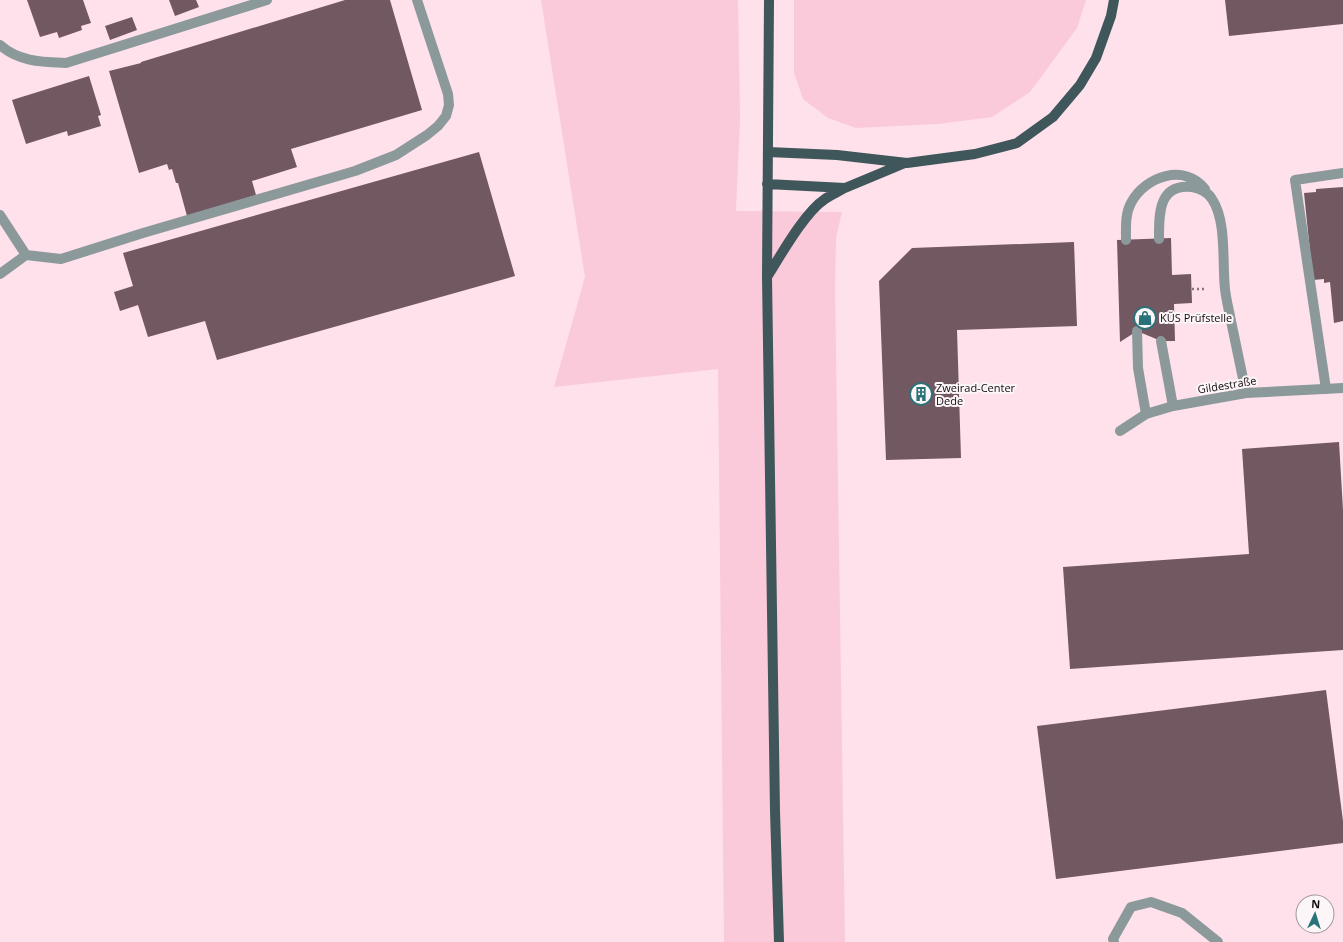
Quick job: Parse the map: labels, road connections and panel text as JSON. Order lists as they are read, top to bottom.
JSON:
{
  "streets": {
    "street": ["Gildestraße"]
  },
  "places": {
    "shop": ["KÜS Prüfstelle"],
    "building": ["Zweirad-Center Dede"]
  },
  "north": "top"
}
